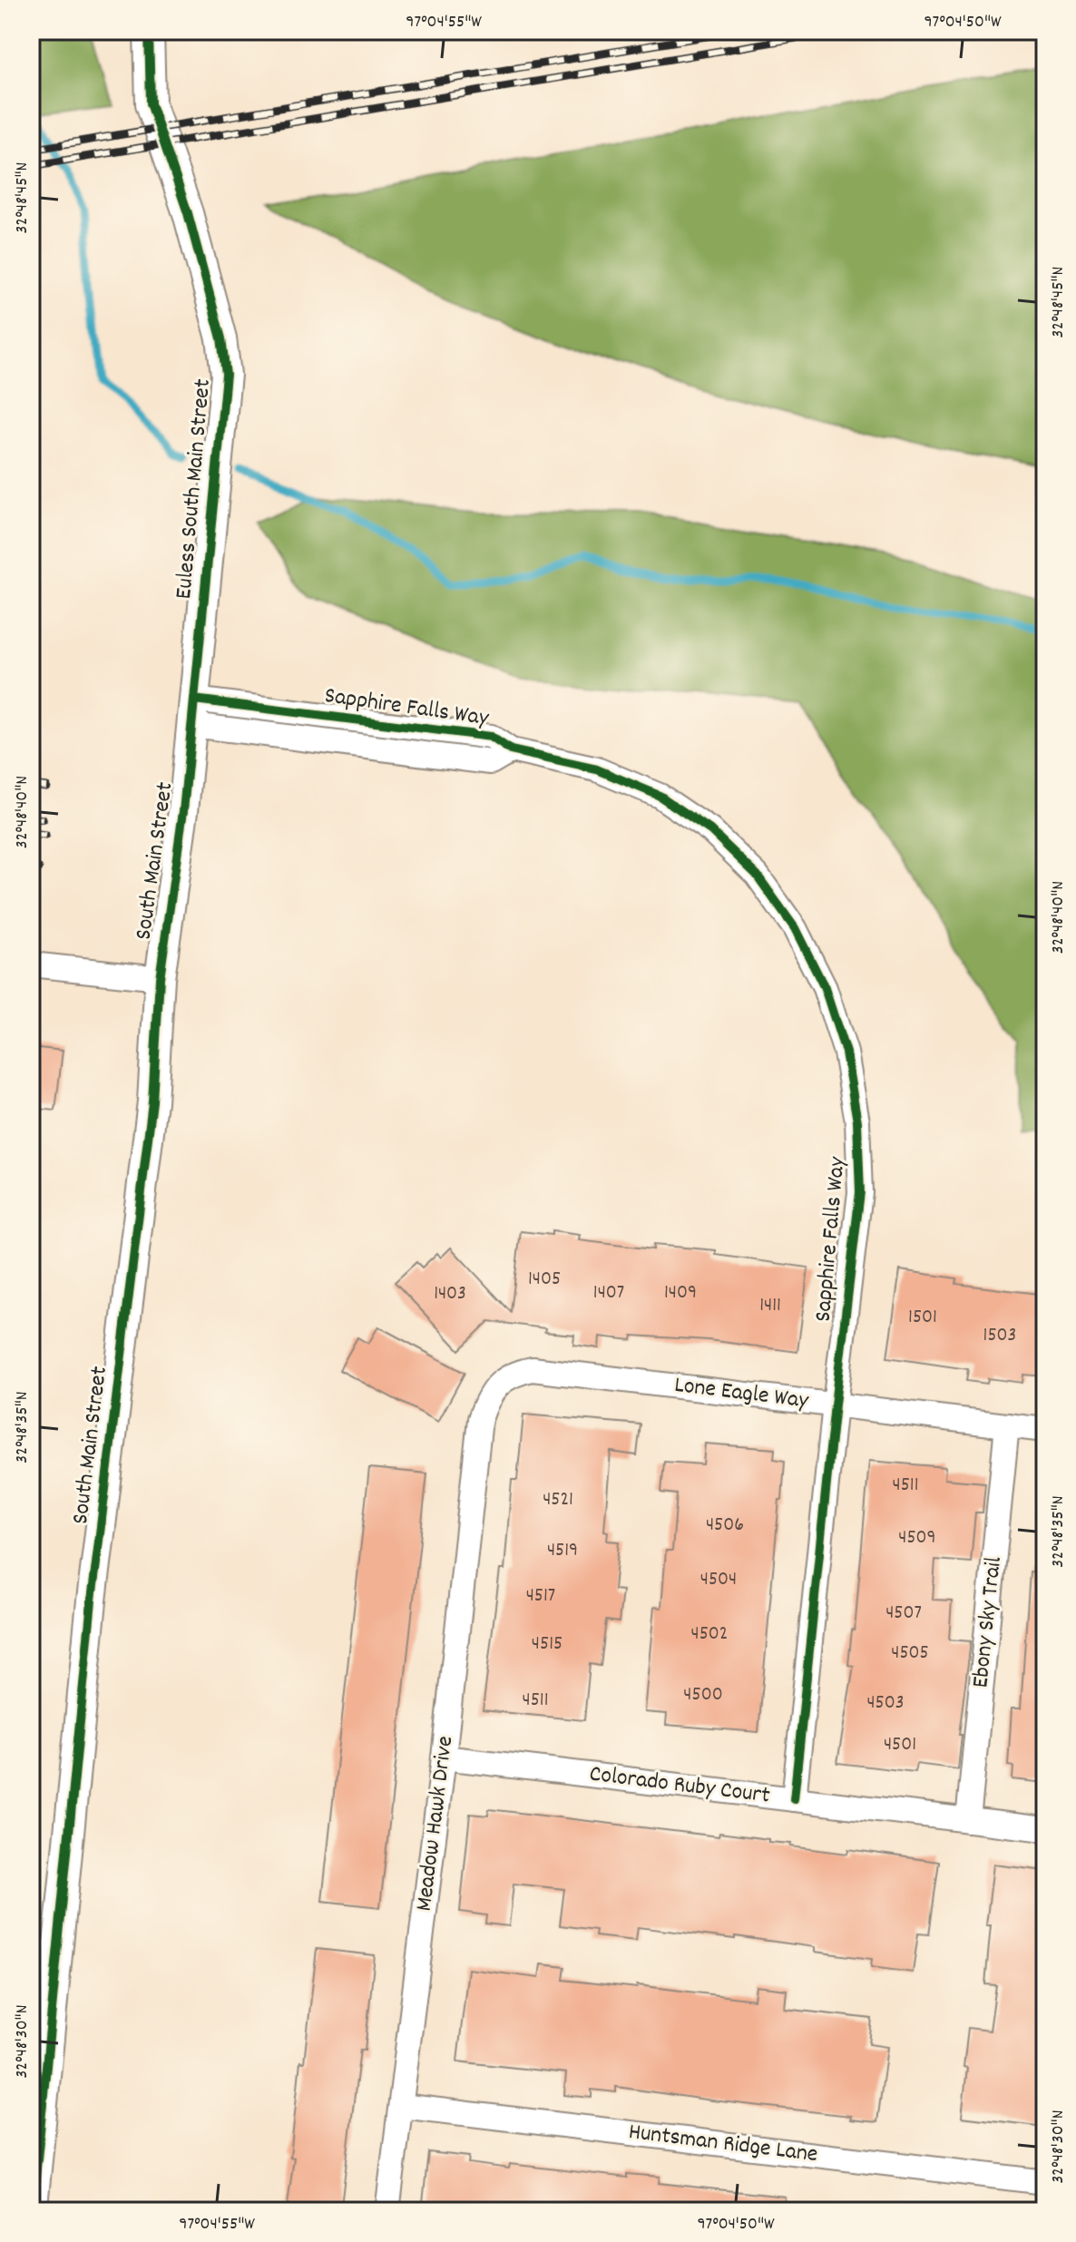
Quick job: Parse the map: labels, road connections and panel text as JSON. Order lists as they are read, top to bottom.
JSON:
{
  "streets": {
    "street": [
      "Euless South Main Street",
      "Sapphire Falls Way",
      "South Main Street",
      "Lone Eagle Way",
      "Ebony Sky Trail",
      "Colorado Ruby Court",
      "Meadow Hawk Drive",
      "Huntsman Ridge Lane"
    ]
  },
  "crossings": [
    ["Euless South Main Street", "Sapphire Falls Way"],
    ["Euless South Main Street", "South Main Street"],
    ["Sapphire Falls Way", "South Main Street"],
    ["Sapphire Falls Way", "Lone Eagle Way"],
    ["Sapphire Falls Way", "Colorado Ruby Court"],
    ["Lone Eagle Way", "Ebony Sky Trail"],
    ["Lone Eagle Way", "Meadow Hawk Drive"],
    ["Ebony Sky Trail", "Colorado Ruby Court"],
    ["Colorado Ruby Court", "Meadow Hawk Drive"],
    ["Meadow Hawk Drive", "Huntsman Ridge Lane"]
  ],
  "house_numbers": [
    "1405",
    "1407",
    "1409",
    "1403",
    "1411",
    "1501",
    "1503",
    "4511",
    "4521",
    "4506",
    "4509",
    "4519",
    "4504",
    "4517",
    "4507",
    "4502",
    "4515",
    "4505",
    "4500",
    "4511",
    "4503",
    "4501"
  ],
  "coordinates": [
    "97°04'55\"W",
    "97°04'50\"W",
    "32°48'45\"N",
    "32°48'40\"N",
    "32°48'35\"N",
    "32°48'30\"N"
  ]
}
